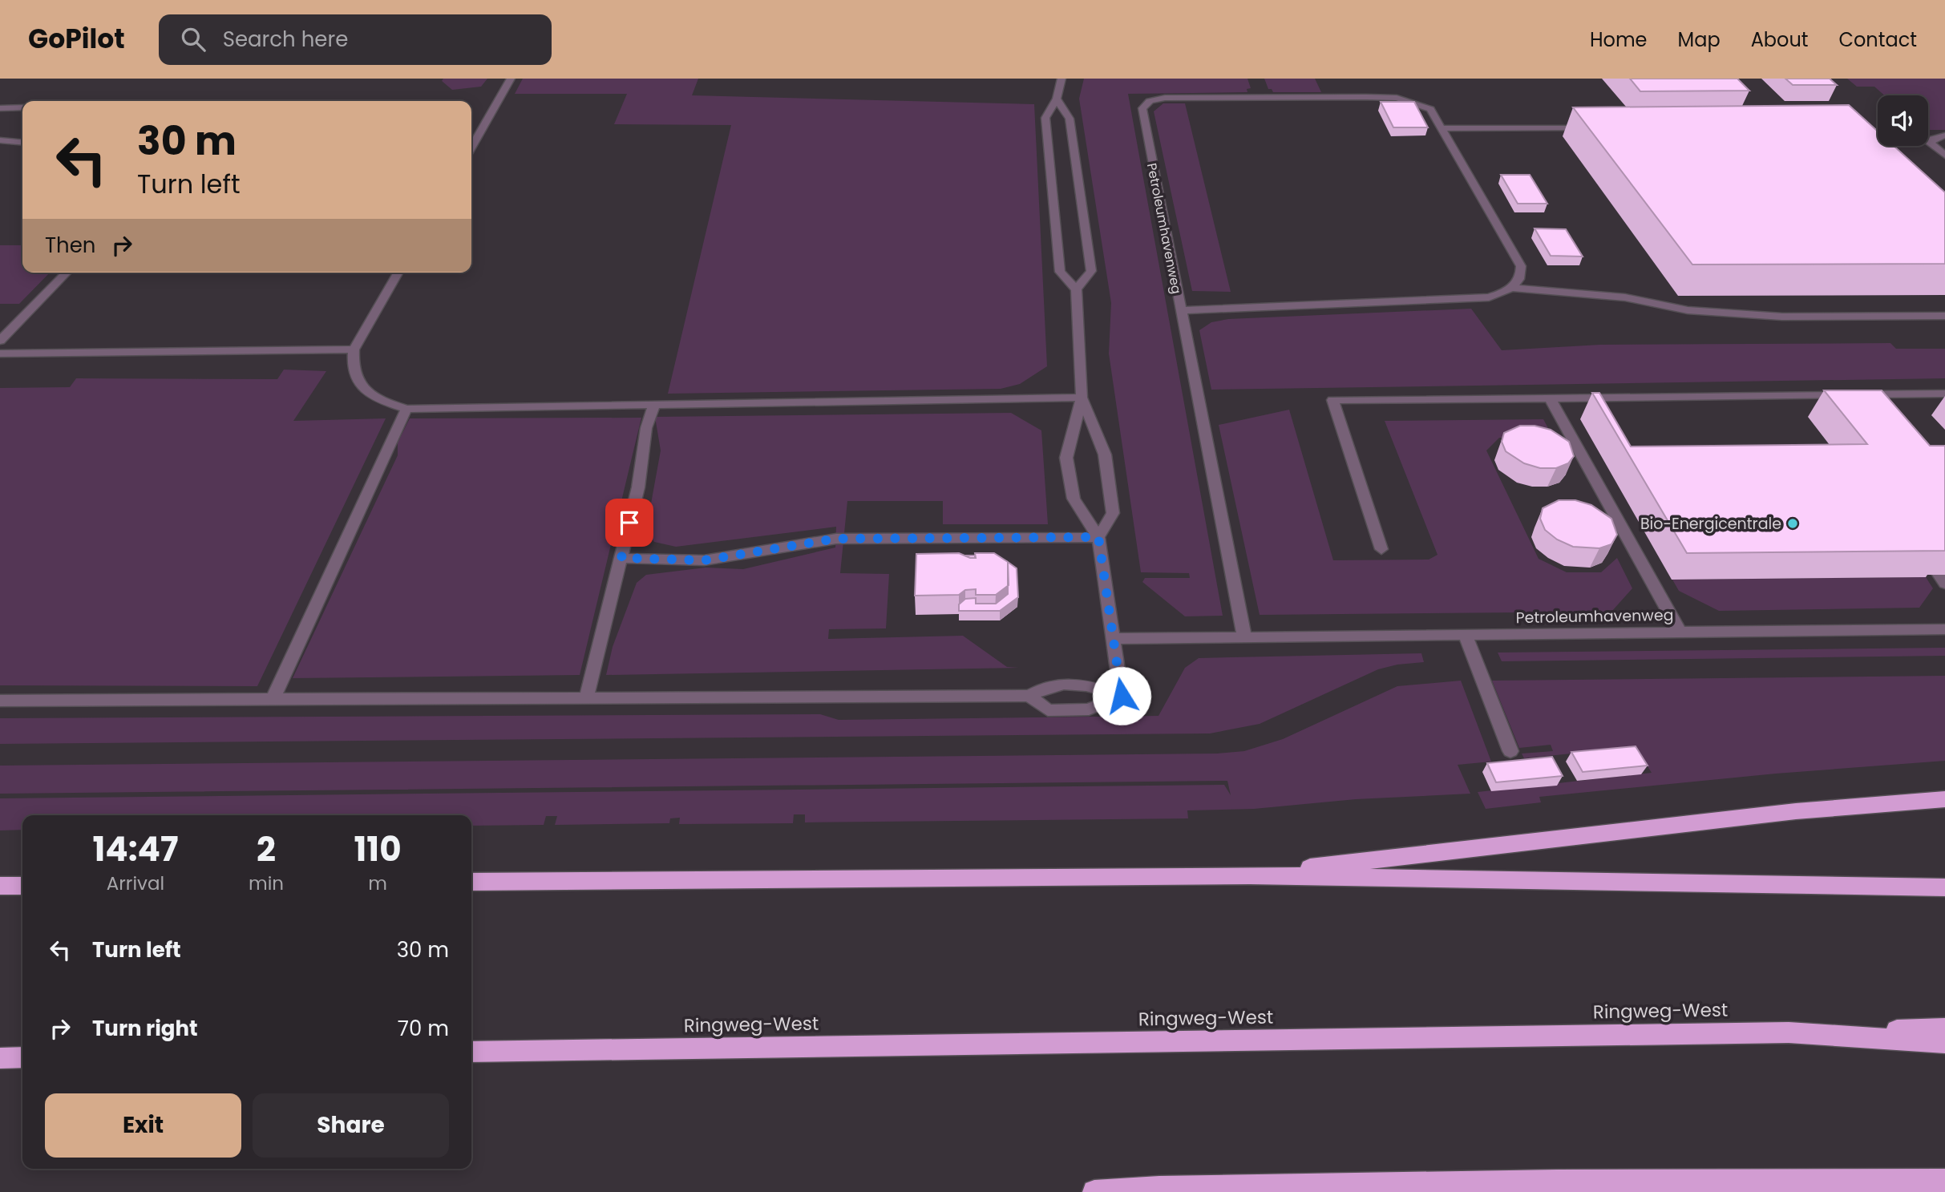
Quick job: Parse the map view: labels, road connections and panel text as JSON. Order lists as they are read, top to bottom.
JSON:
{
  "streets": {
    "highway": ["Ringweg-West"],
    "street": ["Petroleumhavenweg"]
  },
  "places": ["Bio-Energicentrale"],
  "page": {
    "header": "GoPilot",
    "search": "Search here",
    "nav": [
      "Home",
      "Map",
      "About",
      "Contact"
    ],
    "turn": ["30 m", "Turn left"],
    "then": "Then",
    "eta": [
      "14:47",
      "Arrival",
      "2",
      "min",
      "110",
      "m"
    ],
    "list": [
      {
        "name": "Turn left",
        "value": "30 m"
      },
      {
        "name": "Turn right",
        "value": "70 m"
      }
    ],
    "buttons": ["Exit", "Share"]
  }
}
